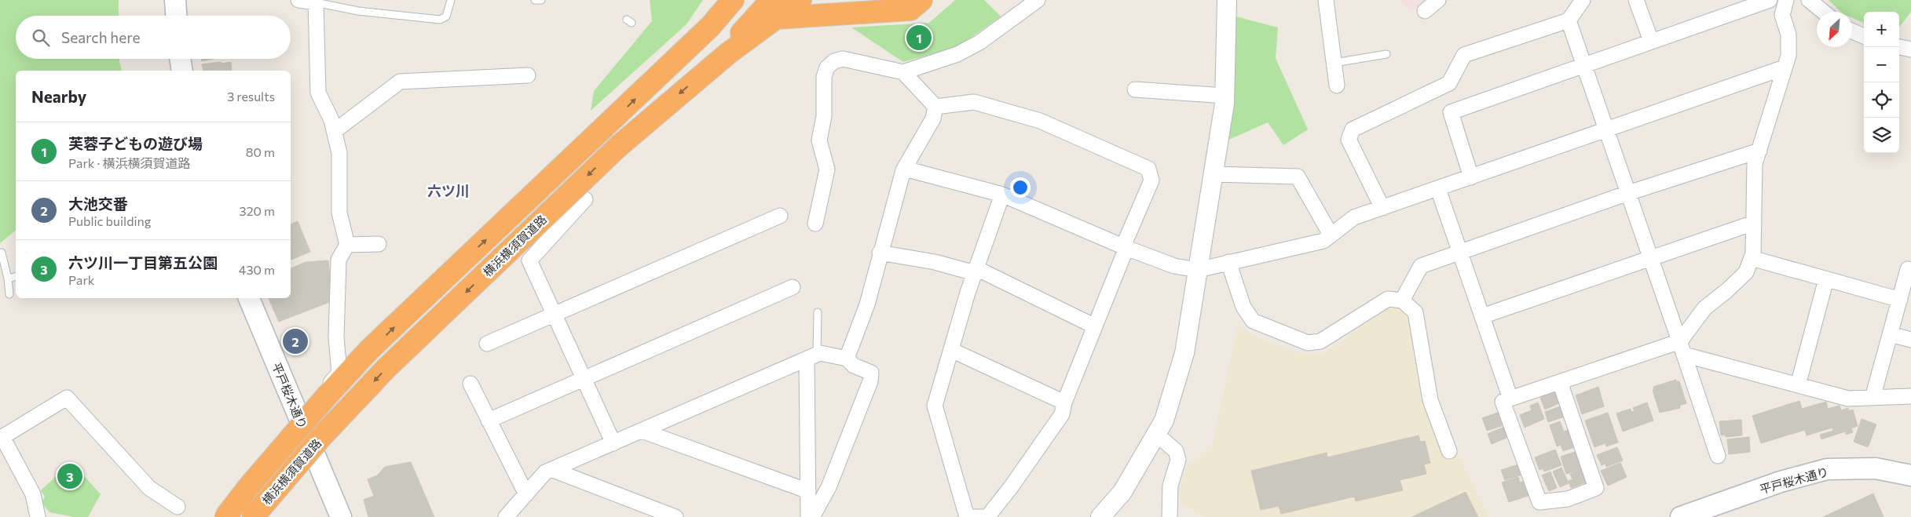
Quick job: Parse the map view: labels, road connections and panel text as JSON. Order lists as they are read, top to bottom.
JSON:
{
  "streets": {
    "highway": ["横浜横須賀道路"],
    "main road": ["平戸桜木通り"]
  },
  "districts": ["六ツ川"],
  "north": "bottom left",
  "page": {
    "map_buttons": ["+", "−"],
    "search": "Search here",
    "pins": ["1", "2", "3"],
    "heading": ["Nearby", "3 results"],
    "list": [
      {
        "mark": "1",
        "name": "芙蓉子どもの遊び場",
        "note": "Park · 横浜横須賀道路",
        "value": "80 m"
      },
      {
        "mark": "2",
        "name": "大池交番",
        "note": "Public building",
        "value": "320 m"
      },
      {
        "mark": "3",
        "name": "六ツ川一丁目第五公園",
        "note": "Park",
        "value": "430 m"
      }
    ]
  }
}
